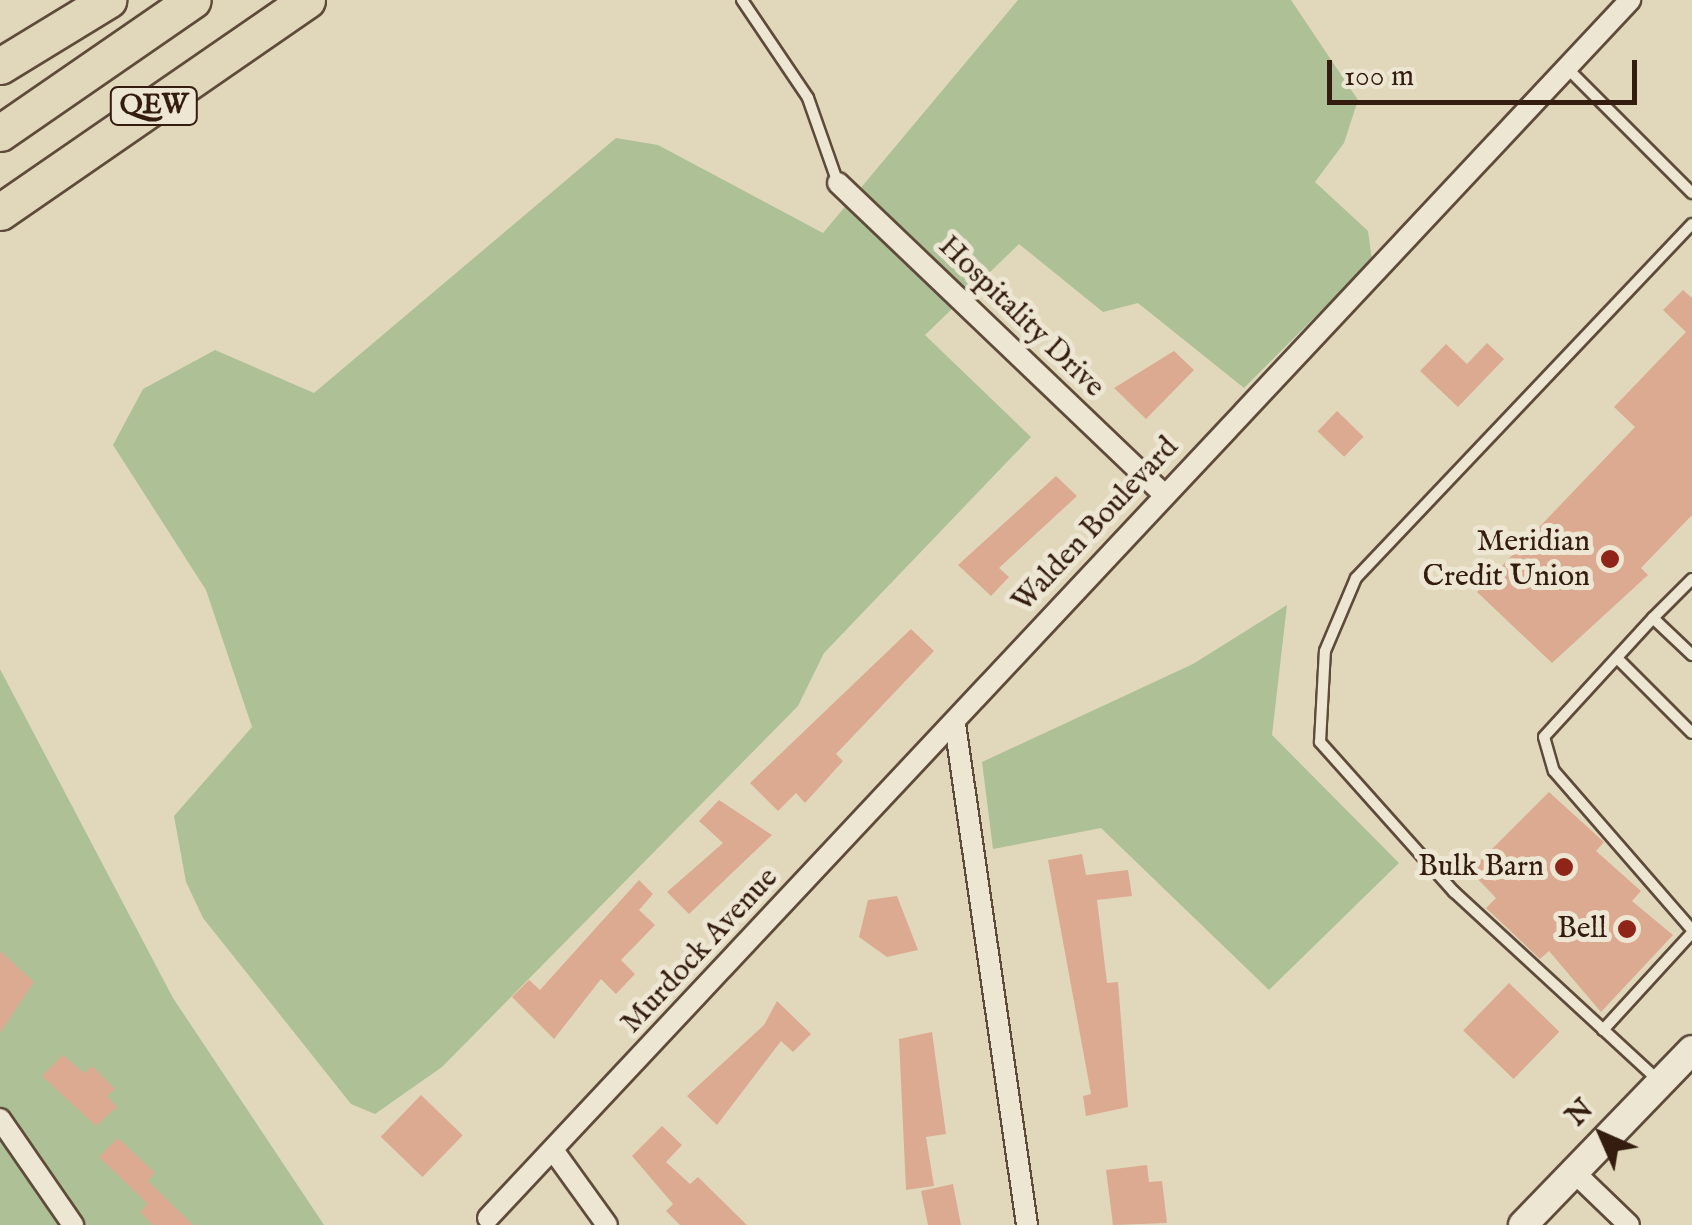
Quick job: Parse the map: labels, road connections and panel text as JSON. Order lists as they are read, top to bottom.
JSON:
{
  "streets": {
    "highway": ["QEW"],
    "street": ["Hospitality Drive", "Walden Boulevard", "Murdock Avenue"]
  },
  "crossings": [
    ["Hospitality Drive", "Walden Boulevard"],
    ["Walden Boulevard", "Murdock Avenue"]
  ],
  "places": ["Meridian Credit Union", "Bulk Barn", "Bell"],
  "scale_bar": "100 m",
  "north": "top left"
}
